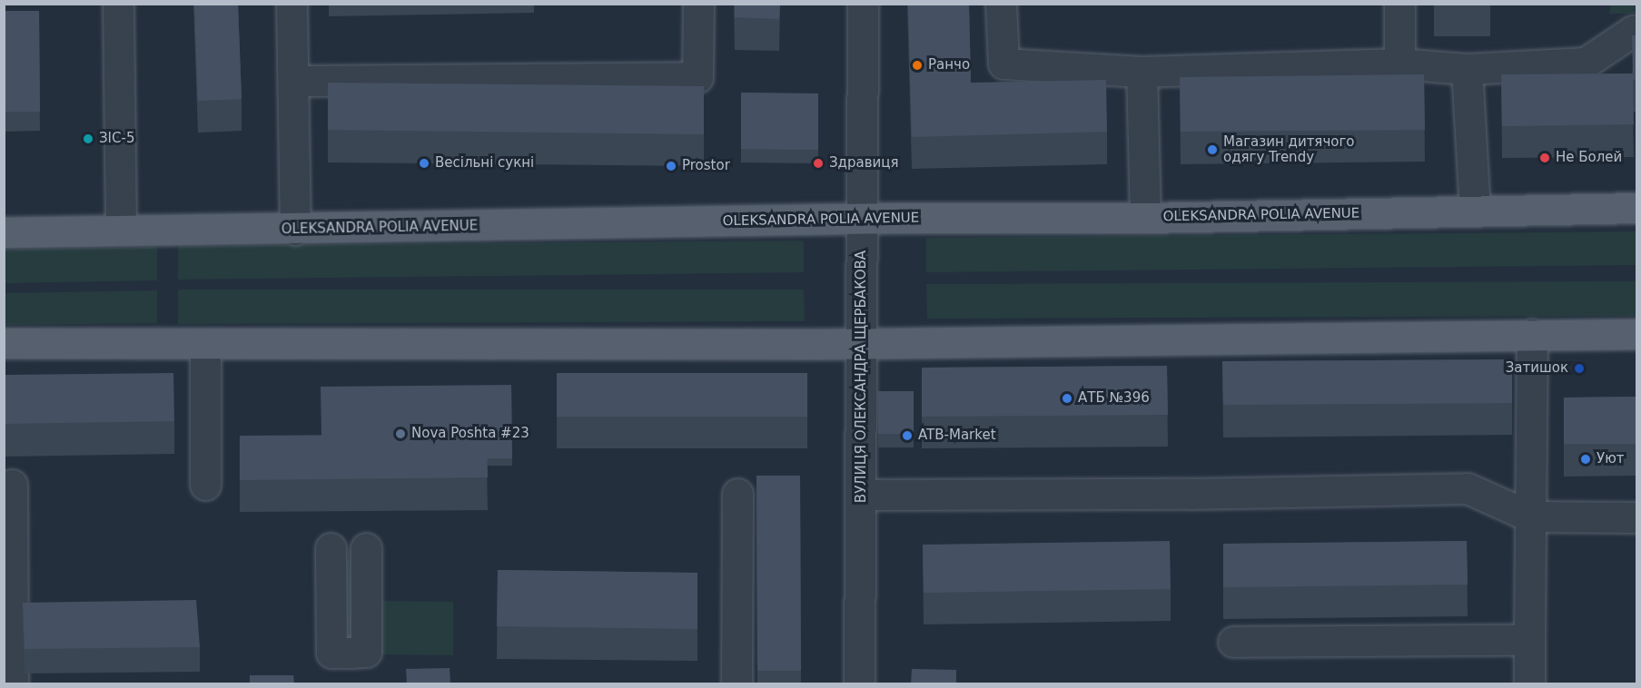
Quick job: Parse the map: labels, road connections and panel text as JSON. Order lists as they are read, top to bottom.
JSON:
{
  "streets": {
    "main road": ["OLEKSANDRA POLIA AVENUE"],
    "street": ["ВУЛИЦЯ ОЛЕКСАНДРА ЩЕРБАКОВА"]
  },
  "crossings": [
    ["OLEKSANDRA POLIA AVENUE", "ВУЛИЦЯ ОЛЕКСАНДРА ЩЕРБАКОВА"]
  ],
  "places": [
    "Ранчо",
    "ЗІС-5",
    "Магазин дитячого одягу Trendy",
    "Не Болей",
    "Весільні сукні",
    "Здравиця",
    "Prostor",
    "Затишок",
    "АТБ №396",
    "Nova Poshta #23",
    "ATB-Market",
    "Уют"
  ]
}
